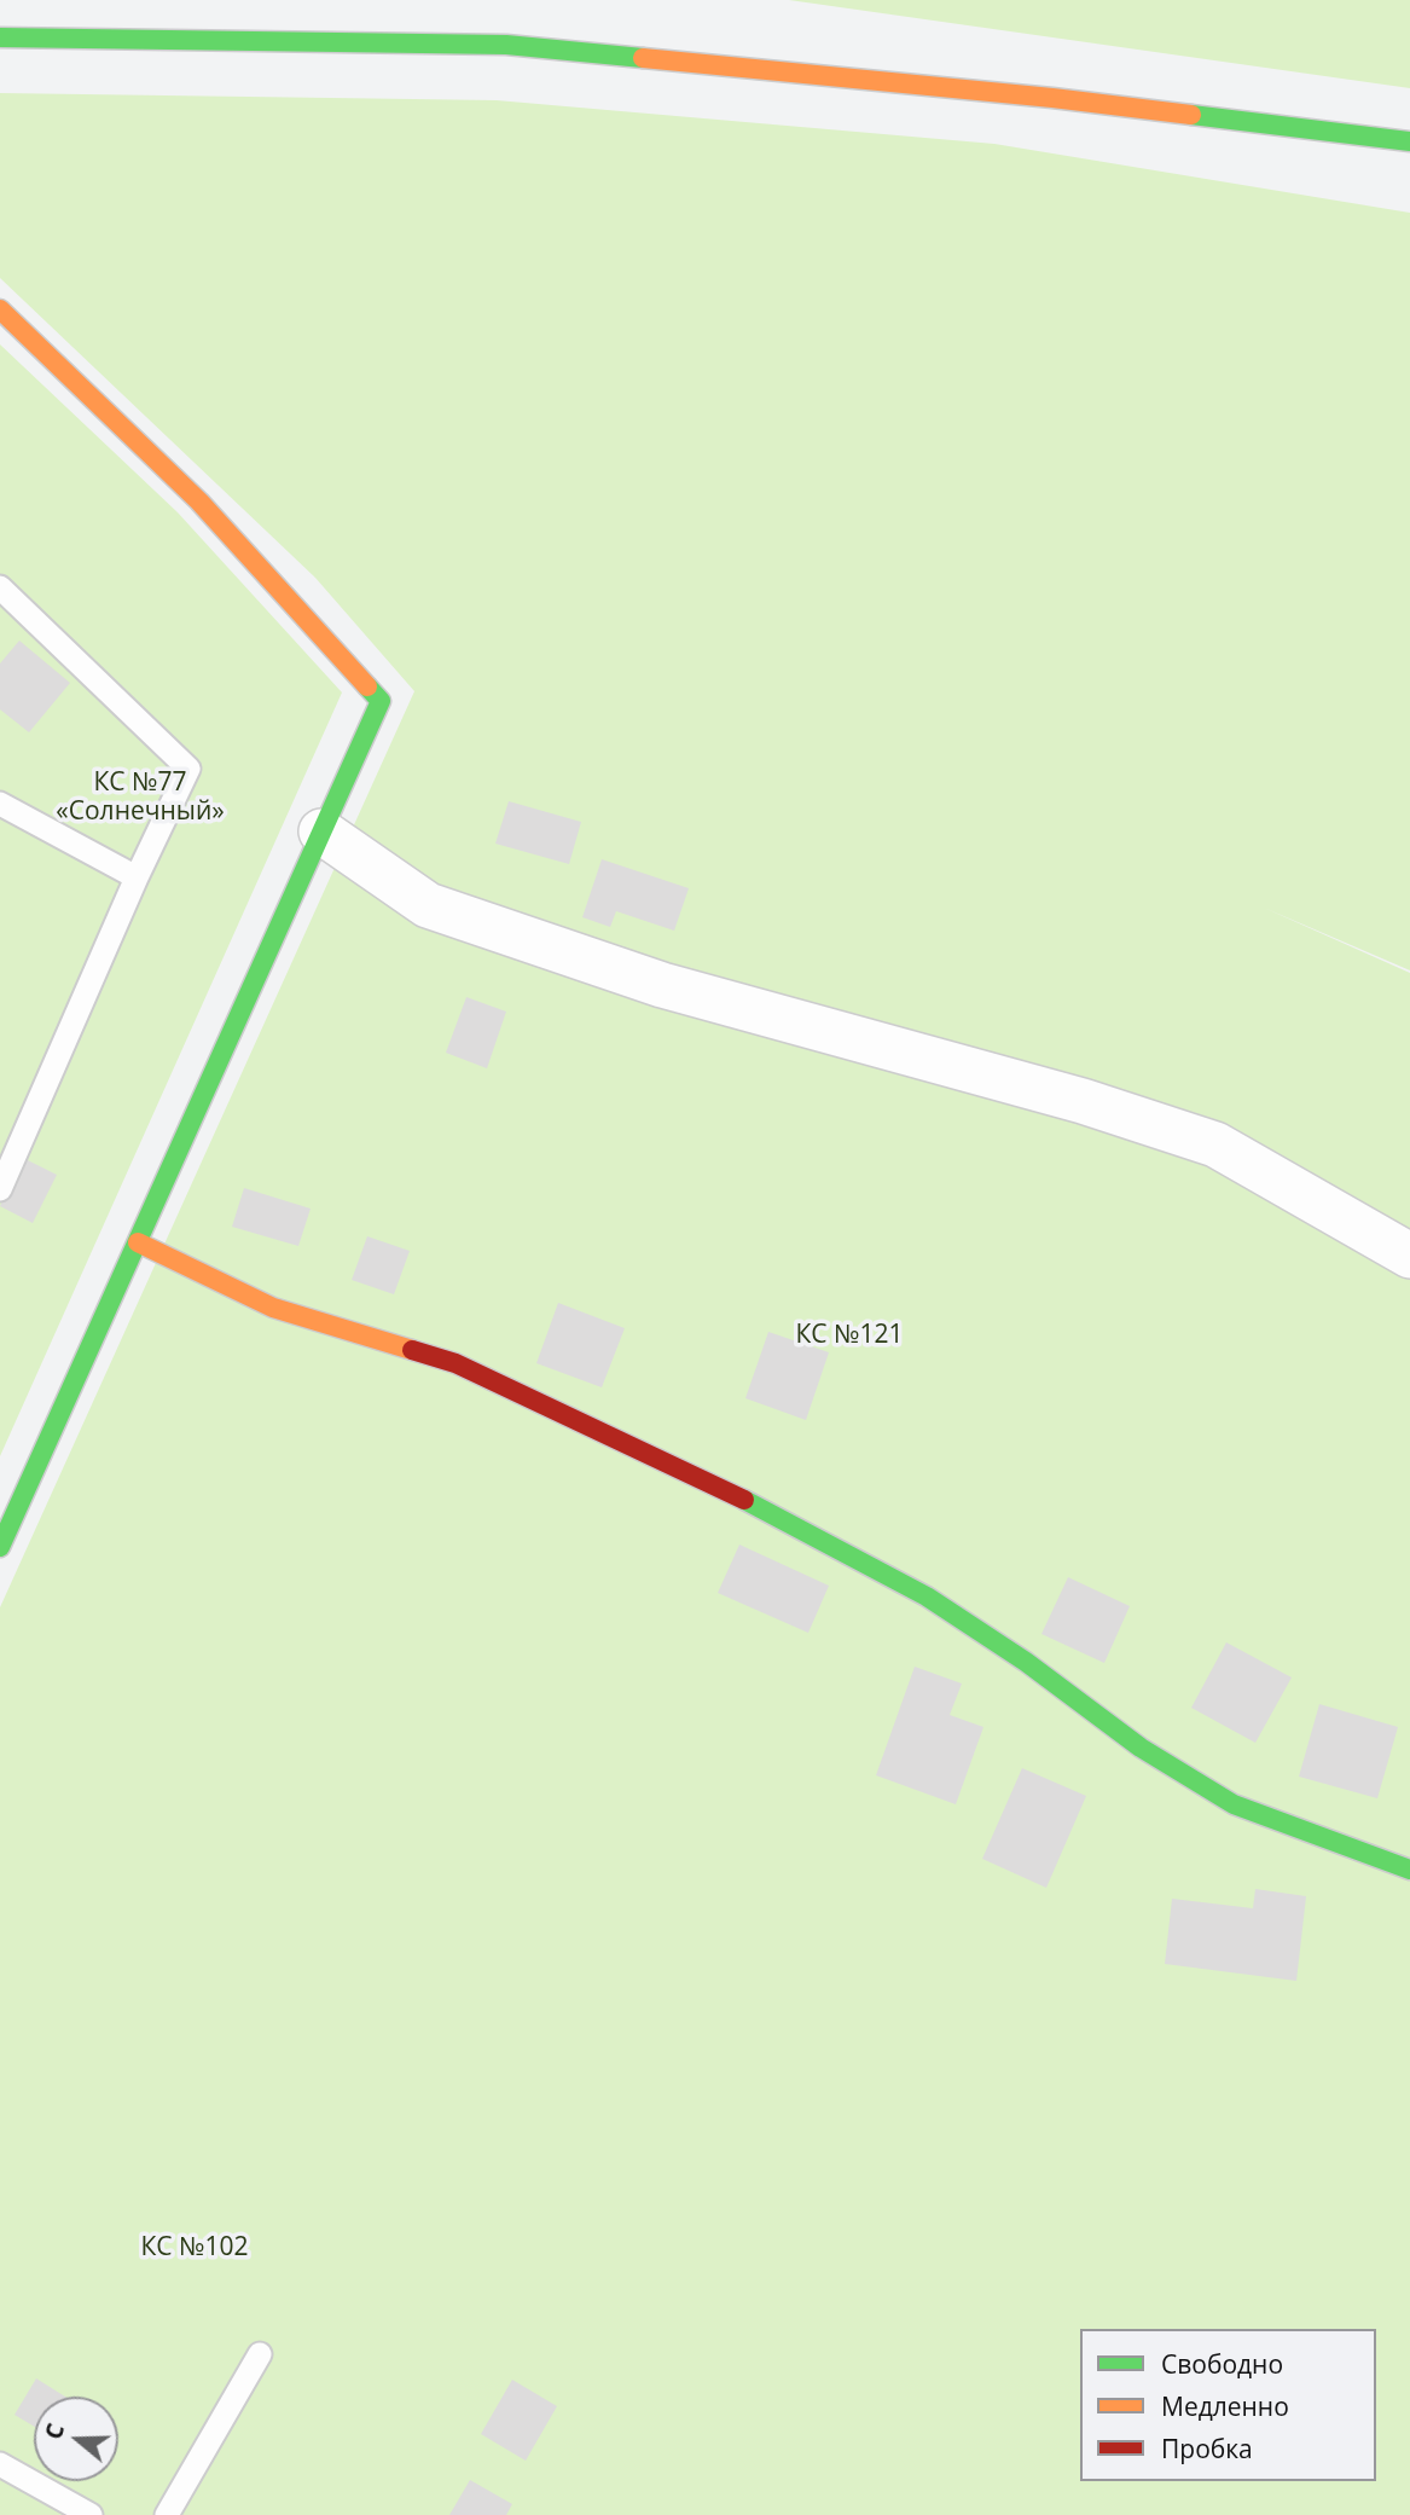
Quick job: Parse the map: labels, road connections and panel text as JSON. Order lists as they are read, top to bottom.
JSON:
{
  "parks": ["КС №77 «Солнечный»", "КС №121", "КС №102"],
  "legend": ["Свободно", "Медленно", "Пробка"],
  "north": "left"
}
